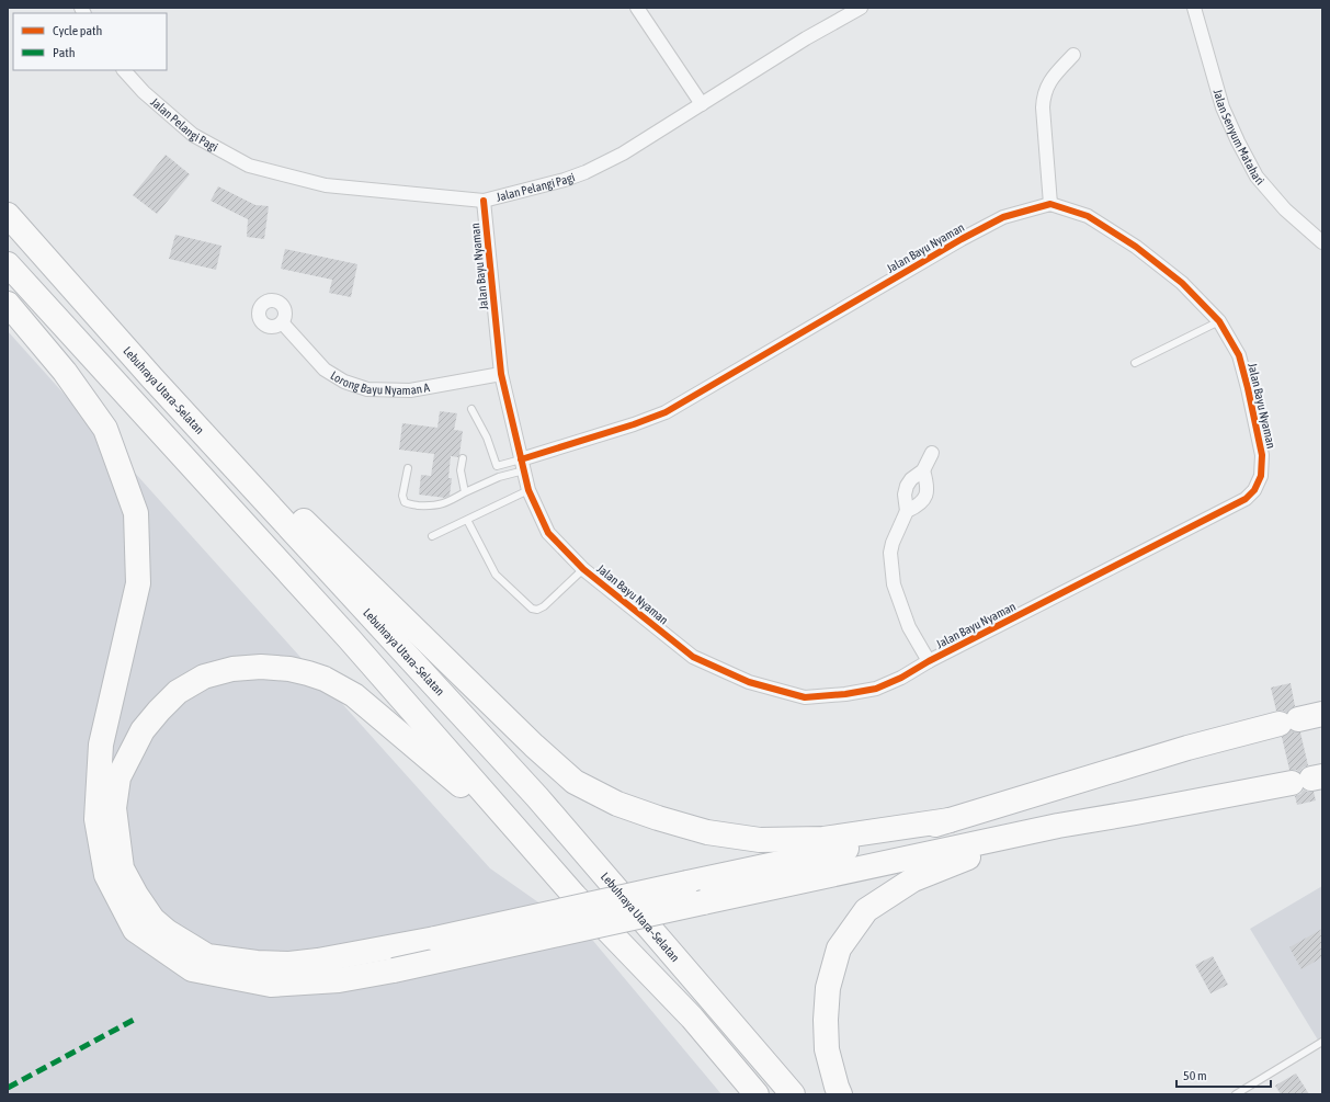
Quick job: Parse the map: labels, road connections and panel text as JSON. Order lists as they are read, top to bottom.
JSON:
{
  "streets": {
    "highway": ["Lebuhraya Utara–Selatan"],
    "street": [
      "Jalan Pelangi Pagi",
      "Jalan Senyum Matahari",
      "Jalan Bayu Nyaman",
      "Lorong Bayu Nyaman A"
    ]
  },
  "crossings": [
    ["Jalan Pelangi Pagi", "Jalan Bayu Nyaman"],
    ["Jalan Bayu Nyaman", "Lorong Bayu Nyaman A"]
  ],
  "legend": ["Cycle path", "Path"],
  "scale_bar": "50 m"
}
